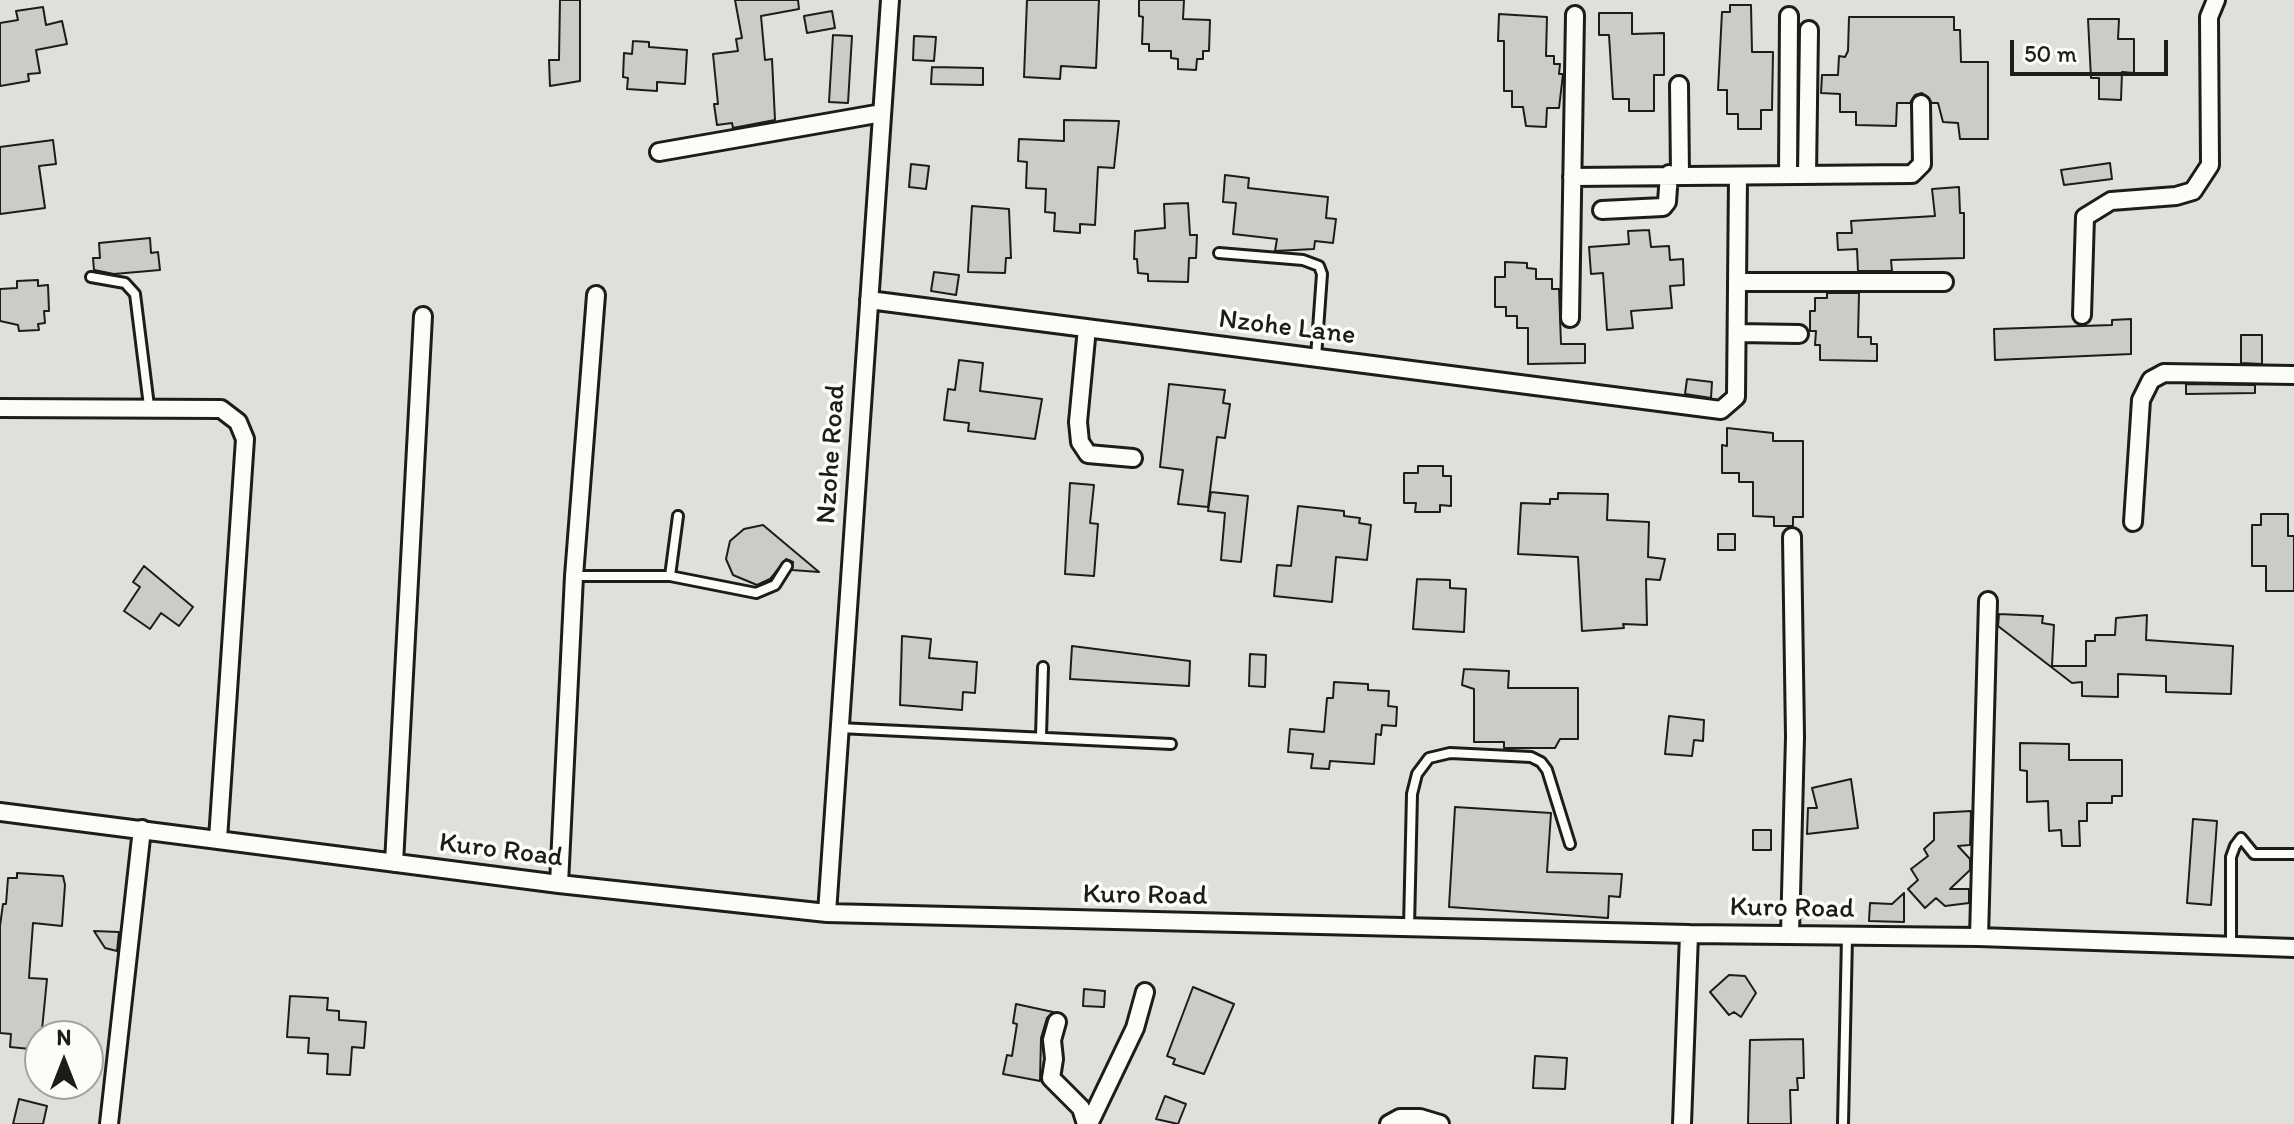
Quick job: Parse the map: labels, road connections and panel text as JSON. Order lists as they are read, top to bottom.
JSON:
{
  "streets": {
    "street": ["Nzohe Lane", "Nzohe Road", "Kuro Road"]
  },
  "crossings": [
    ["Nzohe Lane", "Nzohe Road"],
    ["Nzohe Road", "Kuro Road"]
  ],
  "scale_bar": "50 m",
  "north": "top"
}
